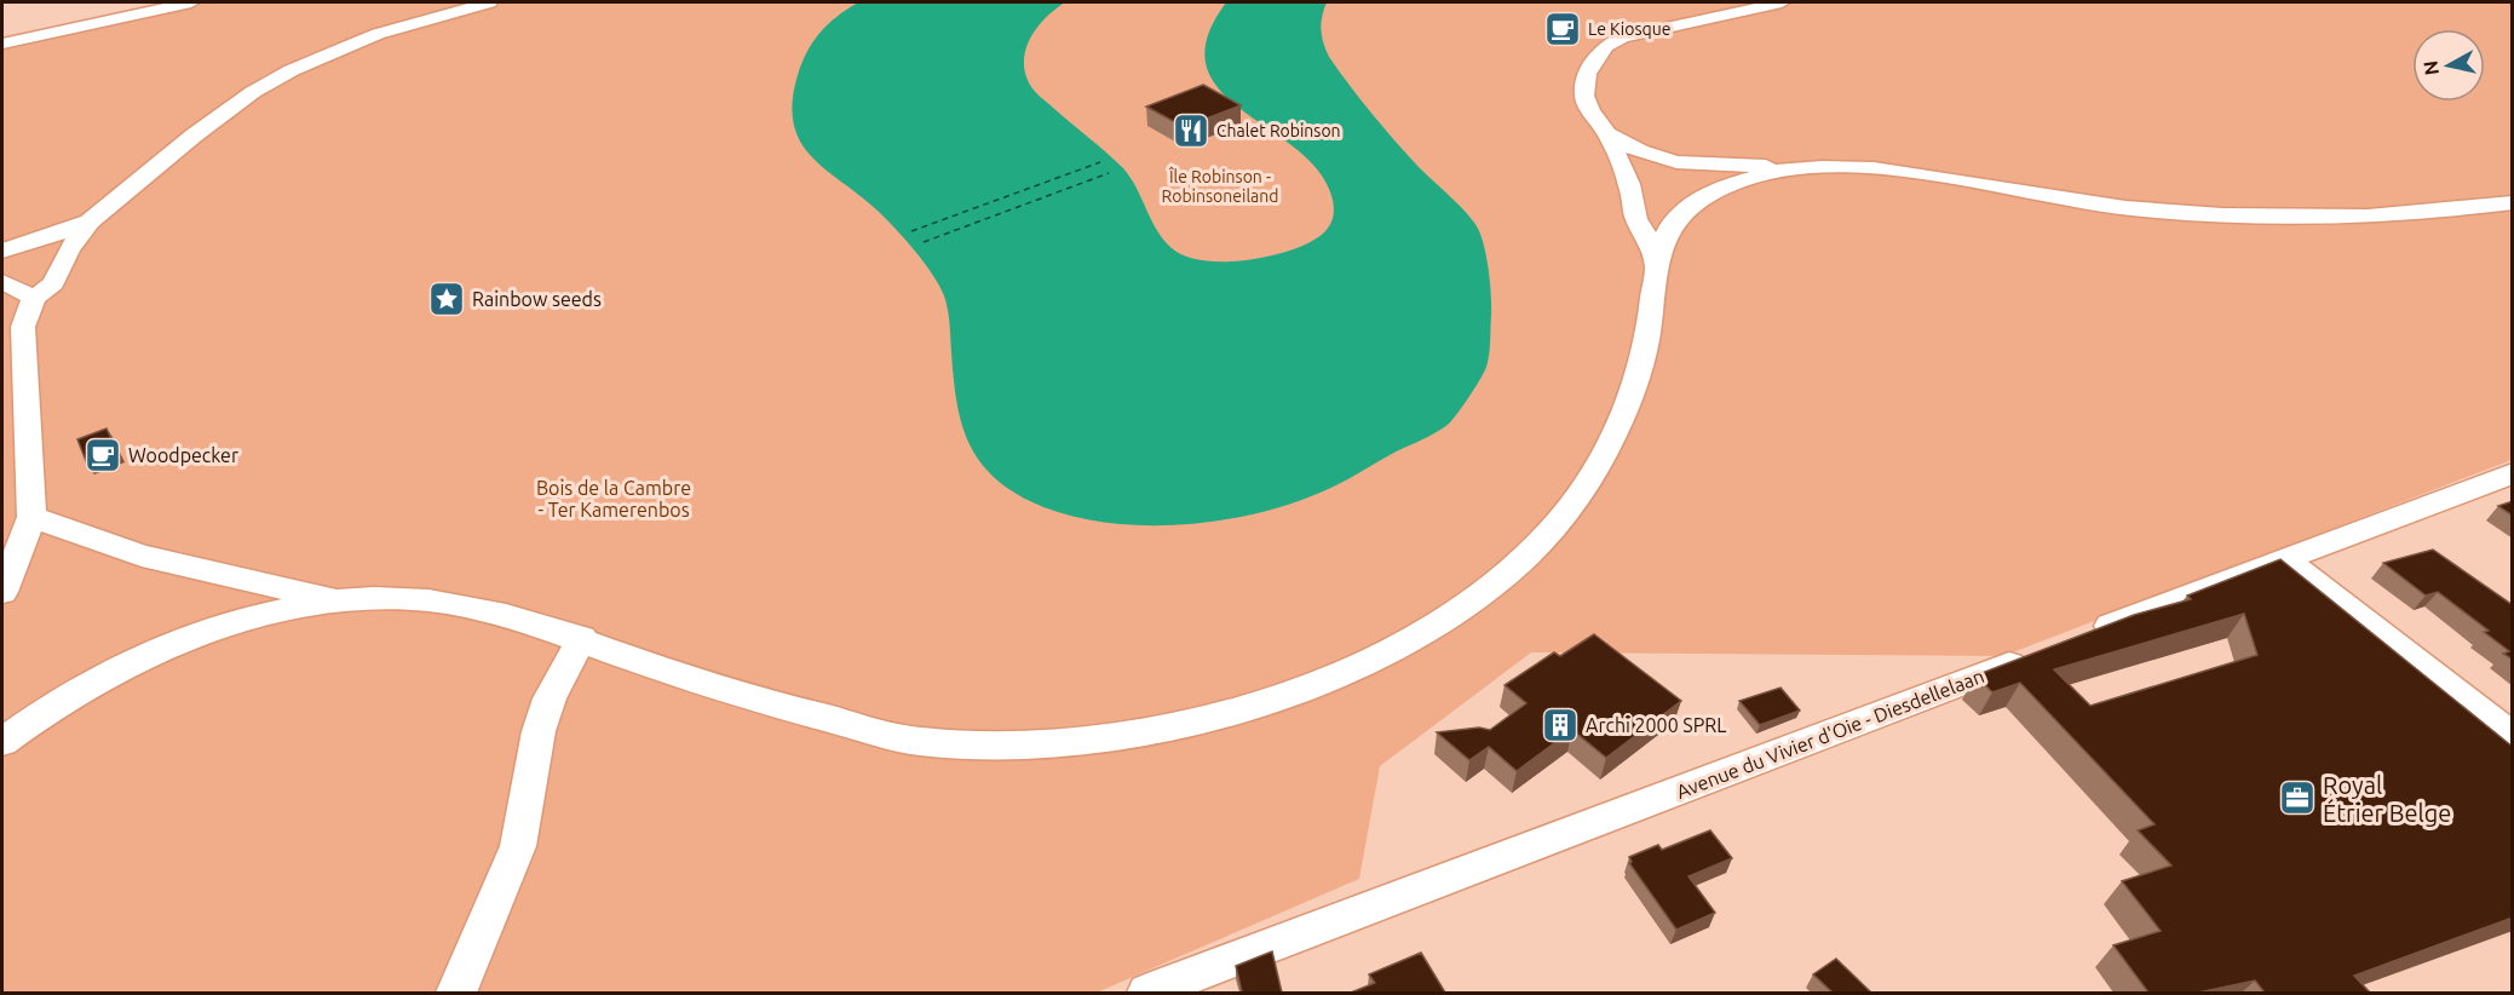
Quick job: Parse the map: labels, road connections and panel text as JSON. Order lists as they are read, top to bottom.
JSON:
{
  "streets": {
    "street": ["Avenue du Vivier d'Oie - Diesdellelaan"]
  },
  "parks": ["Île Robinson - Robinsoneiland", "Bois de la Cambre - Ter Kamerenbos"],
  "places": {
    "cafe": ["Le Kiosque", "Woodpecker"],
    "restaurant": ["Chalet Robinson"],
    "place": ["Rainbow seeds"],
    "building": ["Archi 2000 SPRL"],
    "office": ["Royal Étrier Belge"]
  },
  "north": "left"
}
